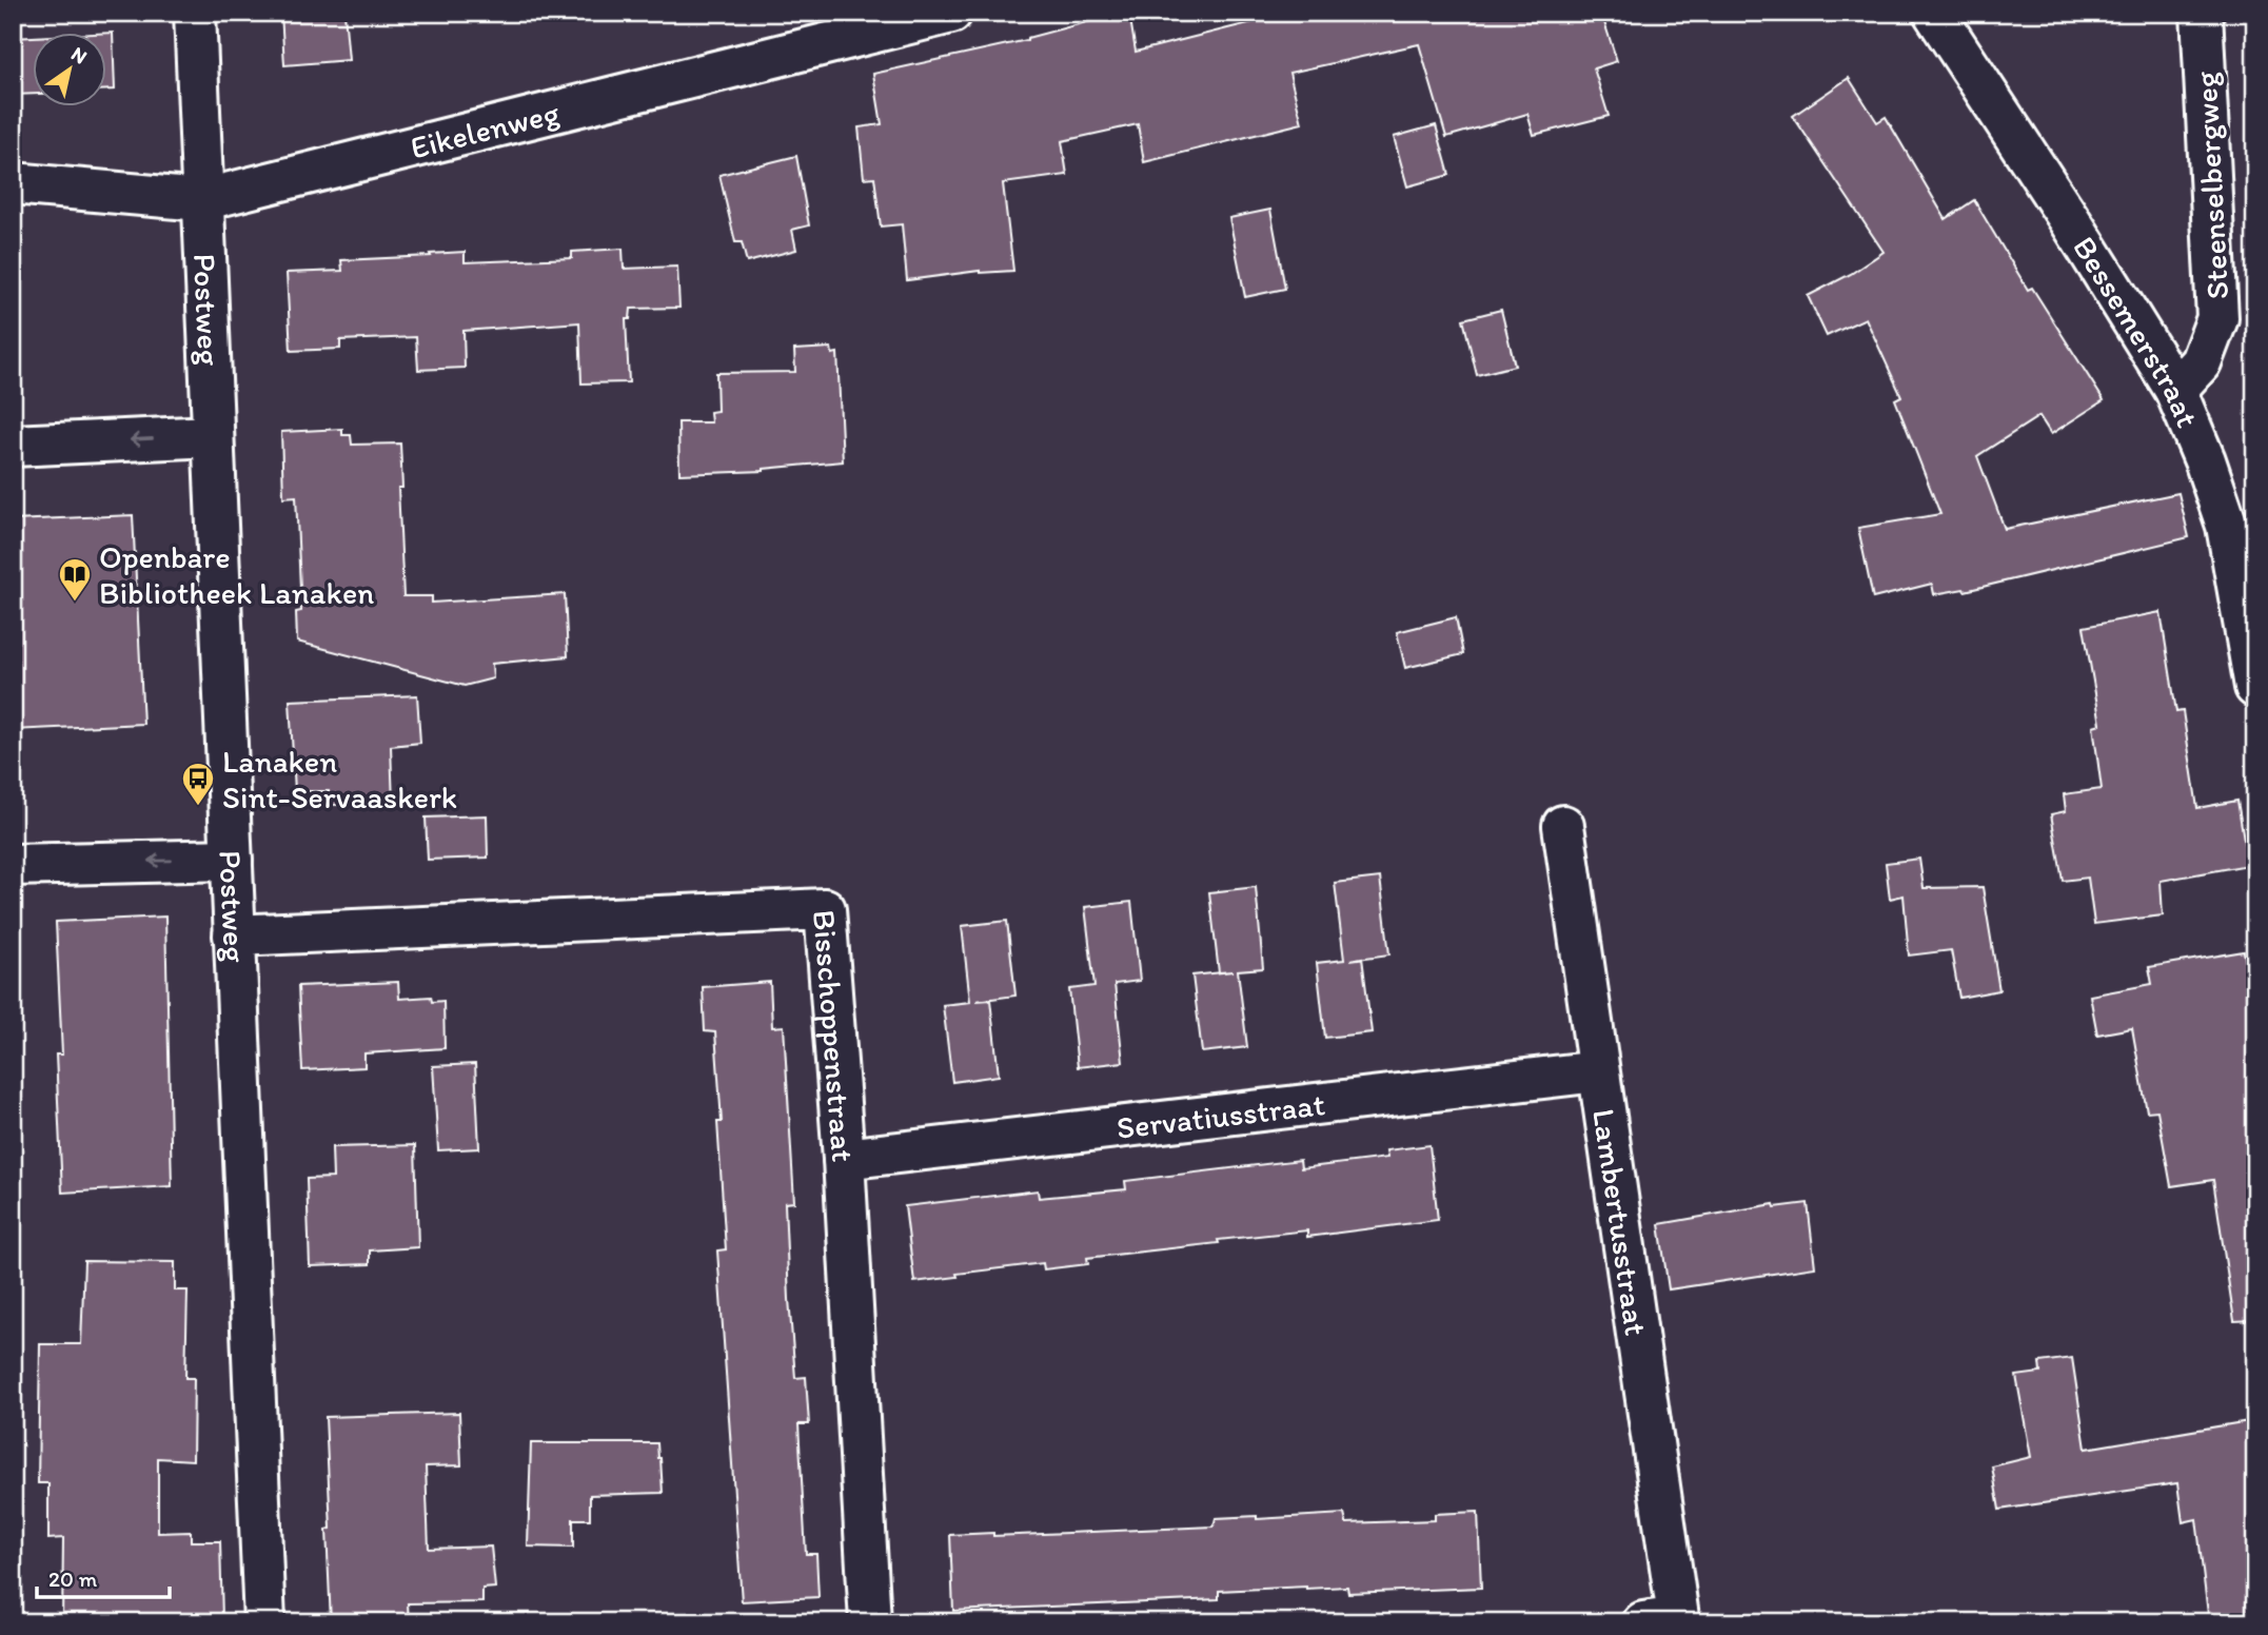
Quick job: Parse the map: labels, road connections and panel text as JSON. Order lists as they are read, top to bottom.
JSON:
{
  "streets": {
    "street": [
      "Eikelenweg",
      "Steenselbergweg",
      "Postweg",
      "Bessemerstraat",
      "Bisschoppenstraat",
      "Servatiusstraat",
      "Lambertusstraat"
    ]
  },
  "crossings": [
    ["Eikelenweg", "Postweg"],
    ["Steenselbergweg", "Bessemerstraat"],
    ["Postweg", "Bisschoppenstraat"],
    ["Bisschoppenstraat", "Servatiusstraat"],
    ["Servatiusstraat", "Lambertusstraat"]
  ],
  "places": {
    "library": ["Openbare Bibliotheek Lanaken"],
    "bus stop": ["Lanaken Sint-Servaaskerk"]
  },
  "scale_bar": "20 m",
  "north": "top right"
}
